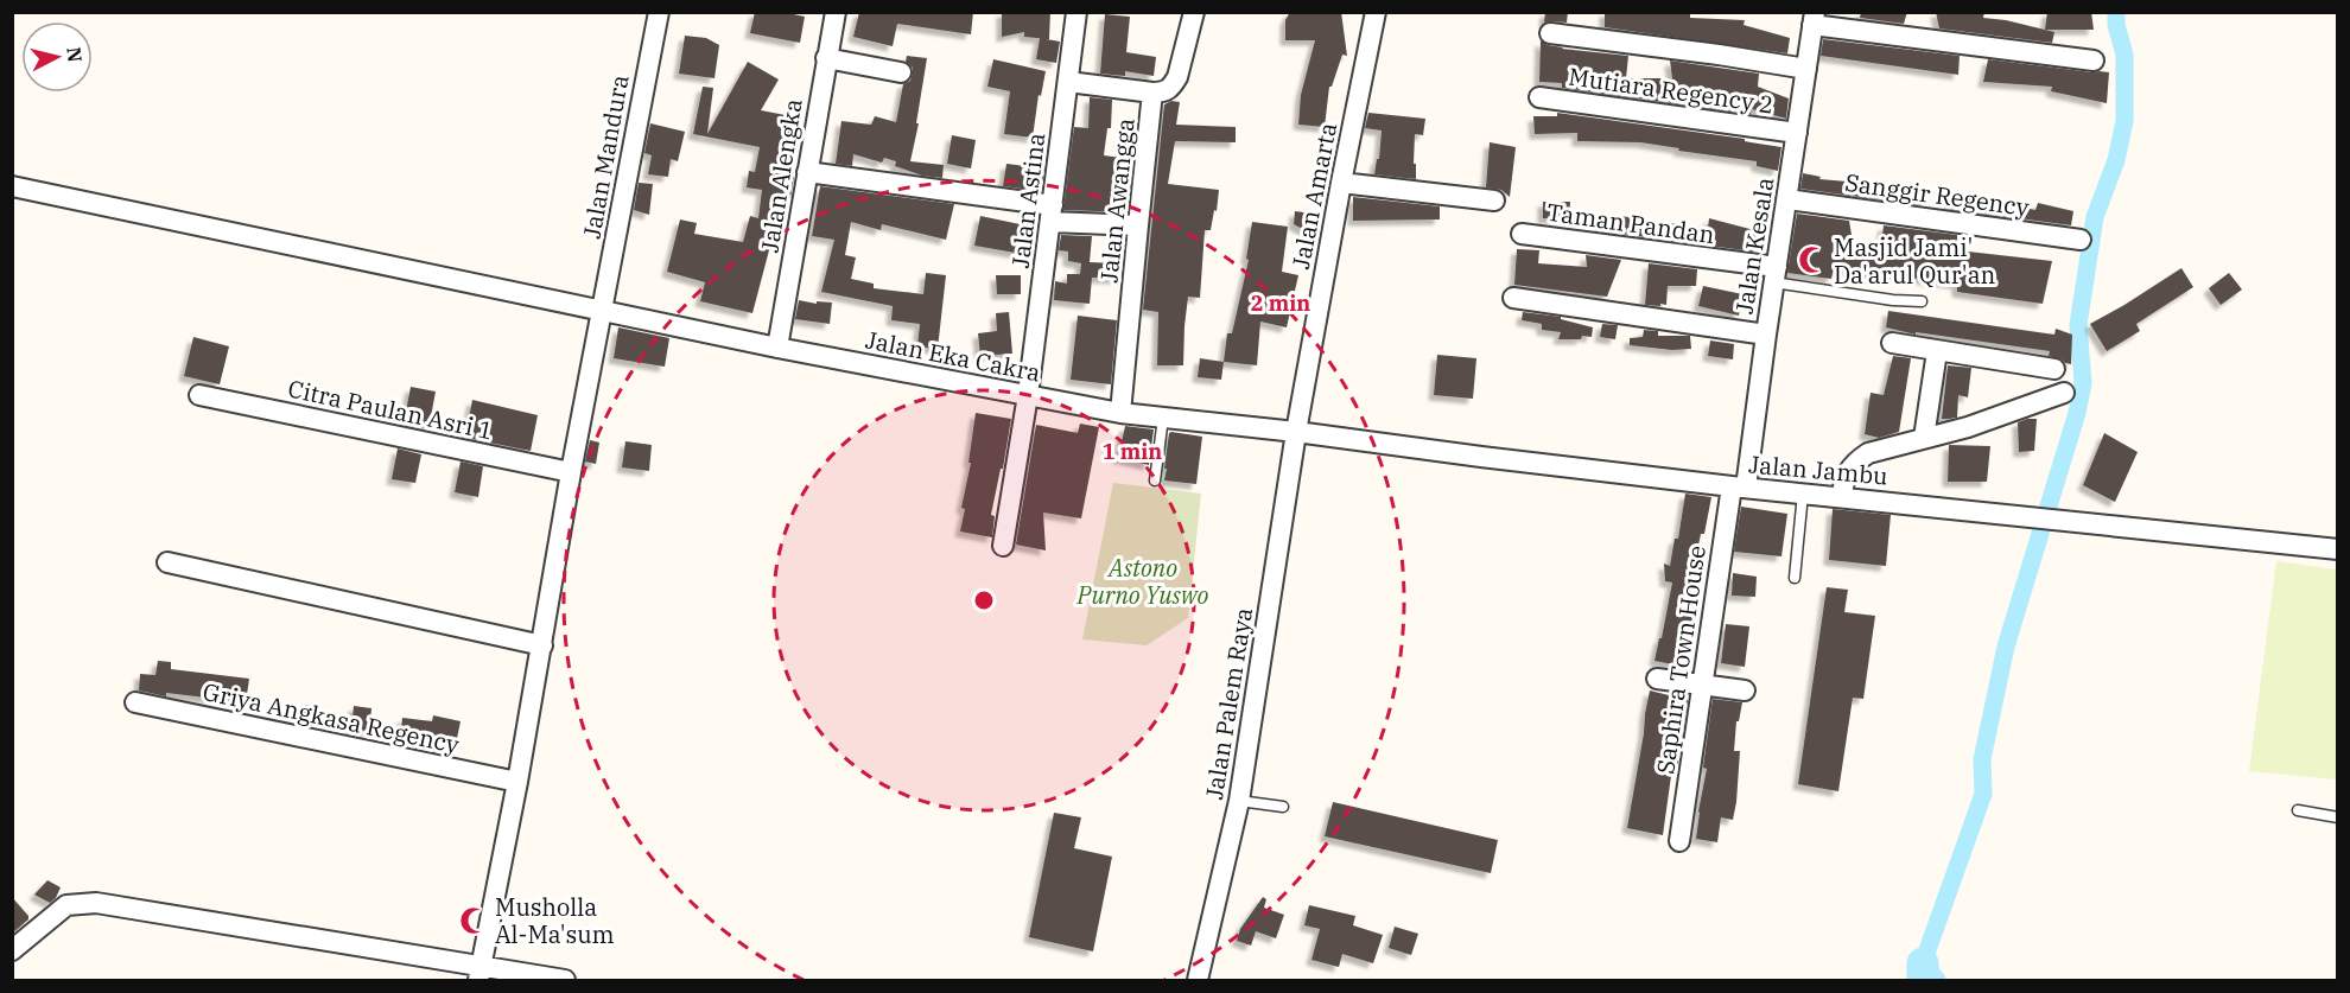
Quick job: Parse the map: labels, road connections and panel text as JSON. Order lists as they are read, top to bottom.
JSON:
{
  "streets": {
    "street": [
      "Mutiara Regency 2",
      "Jalan Mandura",
      "Jalan Alengka",
      "Sanggir Regency",
      "Jalan Amarta",
      "Jalan Astina",
      "Jalan Awangga",
      "Taman Pandan",
      "Jalan Kesala",
      "Jalan Eka Cakra",
      "Citra Paulan Asri 1",
      "Jalan Jambu",
      "Saphira Town House",
      "Jalan Palem Raya",
      "Griya Angkasa Regency"
    ]
  },
  "crossings": [
    ["Mutiara Regency 2", "Jalan Kesala"],
    ["Jalan Mandura", "Jalan Eka Cakra"],
    ["Jalan Mandura", "Citra Paulan Asri 1"],
    ["Jalan Mandura", "Griya Angkasa Regency"],
    ["Jalan Alengka", "Jalan Eka Cakra"],
    ["Sanggir Regency", "Jalan Kesala"],
    ["Jalan Amarta", "Jalan Eka Cakra"],
    ["Jalan Amarta", "Jalan Jambu"],
    ["Jalan Amarta", "Jalan Palem Raya"],
    ["Jalan Astina", "Jalan Eka Cakra"],
    ["Jalan Awangga", "Jalan Eka Cakra"],
    ["Taman Pandan", "Jalan Kesala"],
    ["Jalan Kesala", "Jalan Jambu"],
    ["Jalan Kesala", "Saphira Town House"],
    ["Jalan Eka Cakra", "Jalan Jambu"],
    ["Jalan Eka Cakra", "Jalan Palem Raya"],
    ["Jalan Jambu", "Saphira Town House"],
    ["Jalan Jambu", "Jalan Palem Raya"]
  ],
  "parks": ["Astono Purno Yuswo"],
  "places": {
    "mosque": ["Masjid Jami' Da'arul Qur'an", "Musholla Al-Ma'sum"]
  },
  "north": "right",
  "rings": ["2 min", "1 min"]
}
